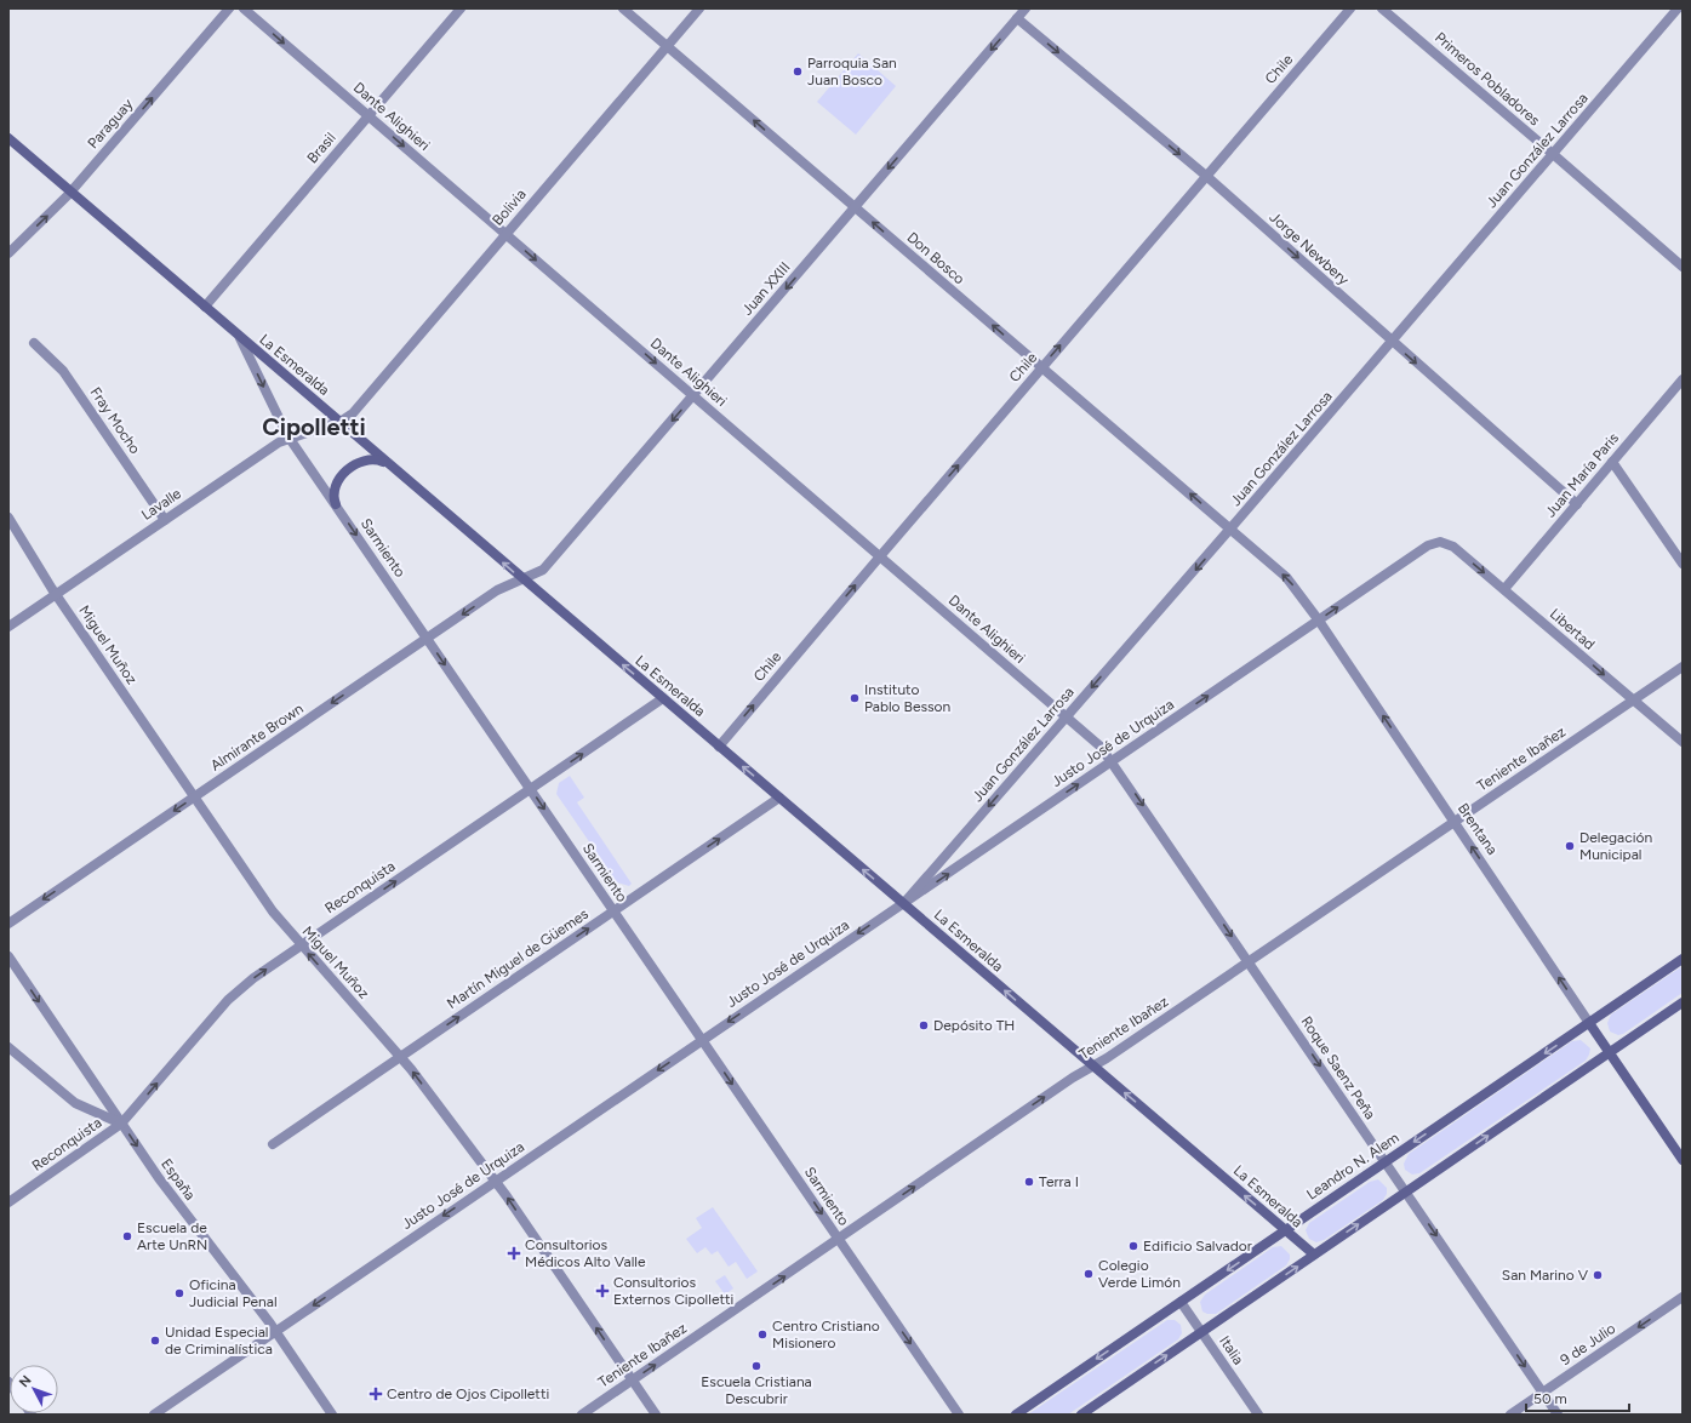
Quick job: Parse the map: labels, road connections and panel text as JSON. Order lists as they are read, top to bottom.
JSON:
{
  "streets": {
    "main road": ["La Esmeralda", "Brentana", "Leandro N. Alem"],
    "street": [
      "Chile",
      "Primeros Pobladores",
      "Dante Alighieri",
      "Paraguay",
      "Brasil",
      "Juan González Larrosa",
      "Bolivia",
      "Jorge Newbery",
      "Don Bosco",
      "Juan XXIII",
      "Fray Mocho",
      "Juan María Paris",
      "Lavalle",
      "Sarmiento",
      "Libertad",
      "Miguel Muñoz",
      "Almirante Brown",
      "Justo José de Urquiza",
      "Teniente Ibañez",
      "Reconquista",
      "Martín Miguel de Güemes",
      "Roque Saenz Peña",
      "España",
      "9 de Julio",
      "Italia"
    ]
  },
  "crossings": [
    ["Chile", "Dante Alighieri"],
    ["Chile", "Jorge Newbery"],
    ["Chile", "Don Bosco"],
    ["Chile", "La Esmeralda"],
    ["Primeros Pobladores", "Juan González Larrosa"],
    ["Dante Alighieri", "Brasil"],
    ["Dante Alighieri", "Juan González Larrosa"],
    ["Dante Alighieri", "Bolivia"],
    ["Dante Alighieri", "Juan XXIII"],
    ["Dante Alighieri", "Justo José de Urquiza"],
    ["Dante Alighieri", "Roque Saenz Peña"],
    ["Paraguay", "La Esmeralda"],
    ["Brasil", "La Esmeralda"],
    ["Juan González Larrosa", "Jorge Newbery"],
    ["Juan González Larrosa", "Don Bosco"],
    ["Juan González Larrosa", "La Esmeralda"],
    ["Juan González Larrosa", "Justo José de Urquiza"],
    ["Juan González Larrosa", "Brentana"],
    ["Bolivia", "Don Bosco"],
    ["Bolivia", "La Esmeralda"],
    ["Bolivia", "Lavalle"],
    ["Jorge Newbery", "Juan XXIII"],
    ["Jorge Newbery", "Juan María Paris"],
    ["Don Bosco", "Juan XXIII"],
    ["Don Bosco", "Brentana"],
    ["Juan XXIII", "La Esmeralda"],
    ["Juan XXIII", "Almirante Brown"],
    ["La Esmeralda", "Lavalle"],
    ["La Esmeralda", "Sarmiento"],
    ["La Esmeralda", "Almirante Brown"],
    ["La Esmeralda", "Justo José de Urquiza"],
    ["La Esmeralda", "Teniente Ibañez"],
    ["La Esmeralda", "Reconquista"],
    ["La Esmeralda", "Martín Miguel de Güemes"],
    ["La Esmeralda", "Leandro N. Alem"],
    ["Fray Mocho", "Lavalle"],
    ["Juan María Paris", "Libertad"],
    ["Lavalle", "Sarmiento"],
    ["Lavalle", "Miguel Muñoz"],
    ["Sarmiento", "Almirante Brown"],
    ["Sarmiento", "Justo José de Urquiza"],
    ["Sarmiento", "Teniente Ibañez"],
    ["Sarmiento", "Reconquista"],
    ["Sarmiento", "Martín Miguel de Güemes"],
    ["Libertad", "Justo José de Urquiza"],
    ["Libertad", "Teniente Ibañez"],
    ["Miguel Muñoz", "Almirante Brown"],
    ["Miguel Muñoz", "Justo José de Urquiza"],
    ["Miguel Muñoz", "Teniente Ibañez"],
    ["Miguel Muñoz", "Reconquista"],
    ["Miguel Muñoz", "Martín Miguel de Güemes"],
    ["Justo José de Urquiza", "Brentana"],
    ["Justo José de Urquiza", "Roque Saenz Peña"],
    ["Justo José de Urquiza", "España"],
    ["Teniente Ibañez", "Brentana"],
    ["Teniente Ibañez", "Roque Saenz Peña"],
    ["Brentana", "Leandro N. Alem"],
    ["Reconquista", "España"],
    ["Roque Saenz Peña", "Leandro N. Alem"],
    ["Roque Saenz Peña", "9 de Julio"],
    ["Leandro N. Alem", "Italia"]
  ],
  "one_way": [
    "Chile",
    "Dante Alighieri",
    "Paraguay",
    "Juan González Larrosa",
    "Jorge Newbery",
    "Don Bosco",
    "Juan XXIII",
    "La Esmeralda",
    "Sarmiento",
    "Libertad",
    "Miguel Muñoz",
    "Almirante Brown",
    "Teniente Ibañez",
    "Brentana",
    "Reconquista",
    "Martín Miguel de Güemes",
    "Roque Saenz Peña",
    "España",
    "9 de Julio"
  ],
  "districts": ["Cipolletti"],
  "places": {
    "other": [
      "Parroquia San Juan Bosco",
      "Instituto Pablo Besson",
      "Delegación Municipal",
      "Depósito TH",
      "Terra I",
      "Escuela de Arte UnRN",
      "Edificio Salvador",
      "Colegio Verde Limón",
      "San Marino V",
      "Oficina Judicial Penal",
      "Centro Cristiano Misionero",
      "Unidad Especial de Criminalística",
      "Escuela Cristiana Descubrir"
    ],
    "health": ["Consultorios Médicos Alto Valle", "Consultorios Externos Cipolletti", "Centro de Ojos Cipolletti"]
  },
  "scale_bar": "50 m",
  "north": "top left"
}
